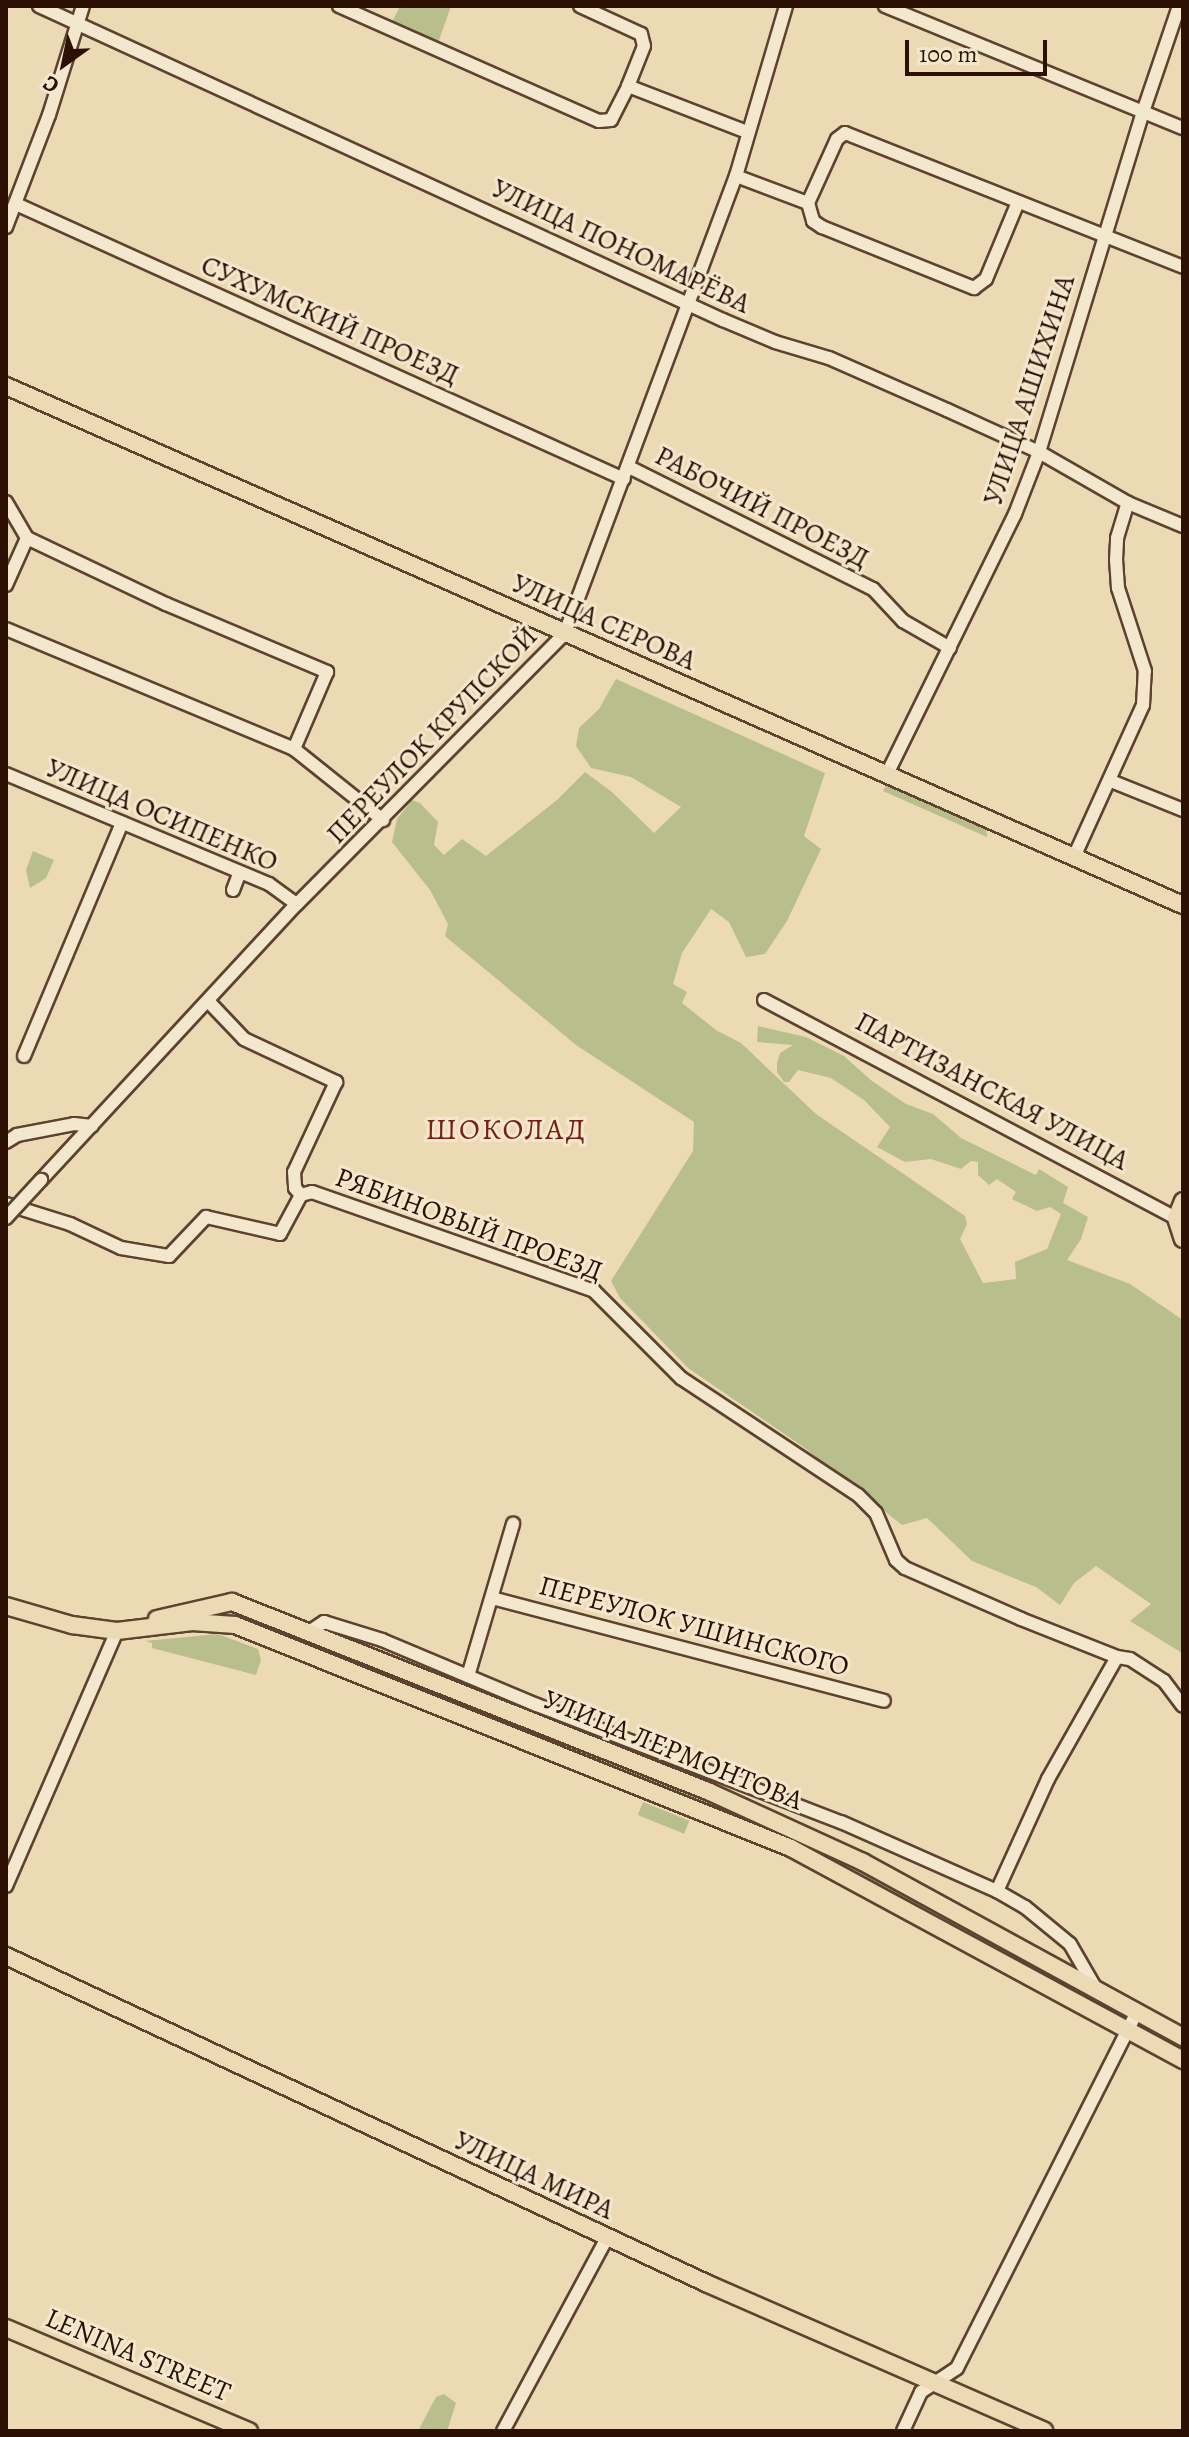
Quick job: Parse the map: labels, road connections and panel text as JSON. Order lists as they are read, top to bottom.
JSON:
{
  "streets": {
    "main road": [
      "УЛИЦА СЕРОВА",
      "УЛИЦА ЛЕРМОНТОВА",
      "УЛИЦА МИРА",
      "LENINA STREET"
    ],
    "street": [
      "УЛИЦА ПОНОМАРЁВА",
      "СУХУМСКИЙ ПРОЕЗД",
      "УЛИЦА АШИХИНА",
      "РАБОЧИЙ ПРОЕЗД",
      "ПЕРЕУЛОК КРУПСКОЙ",
      "УЛИЦА ОСИПЕНКО",
      "ПАРТИЗАНСКАЯ УЛИЦА",
      "РЯБИНОВЫЙ ПРОЕЗД",
      "ПЕРЕУЛОК УШИНСКОГО"
    ]
  },
  "crossings": [
    ["УЛИЦА ПОНОМАРЁВА", "УЛИЦА АШИХИНА"],
    ["УЛИЦА ПОНОМАРЁВА", "ПЕРЕУЛОК КРУПСКОЙ"],
    ["СУХУМСКИЙ ПРОЕЗД", "РАБОЧИЙ ПРОЕЗД"],
    ["СУХУМСКИЙ ПРОЕЗД", "ПЕРЕУЛОК КРУПСКОЙ"],
    ["УЛИЦА АШИХИНА", "РАБОЧИЙ ПРОЕЗД"],
    ["УЛИЦА АШИХИНА", "УЛИЦА СЕРОВА"],
    ["РАБОЧИЙ ПРОЕЗД", "ПЕРЕУЛОК КРУПСКОЙ"],
    ["УЛИЦА СЕРОВА", "ПЕРЕУЛОК КРУПСКОЙ"],
    ["ПЕРЕУЛОК КРУПСКОЙ", "УЛИЦА ОСИПЕНКО"],
    ["ПЕРЕУЛОК КРУПСКОЙ", "РЯБИНОВЫЙ ПРОЕЗД"]
  ],
  "districts": ["ШОКОЛАД"],
  "scale_bar": "100 m",
  "north": "bottom left"
}
